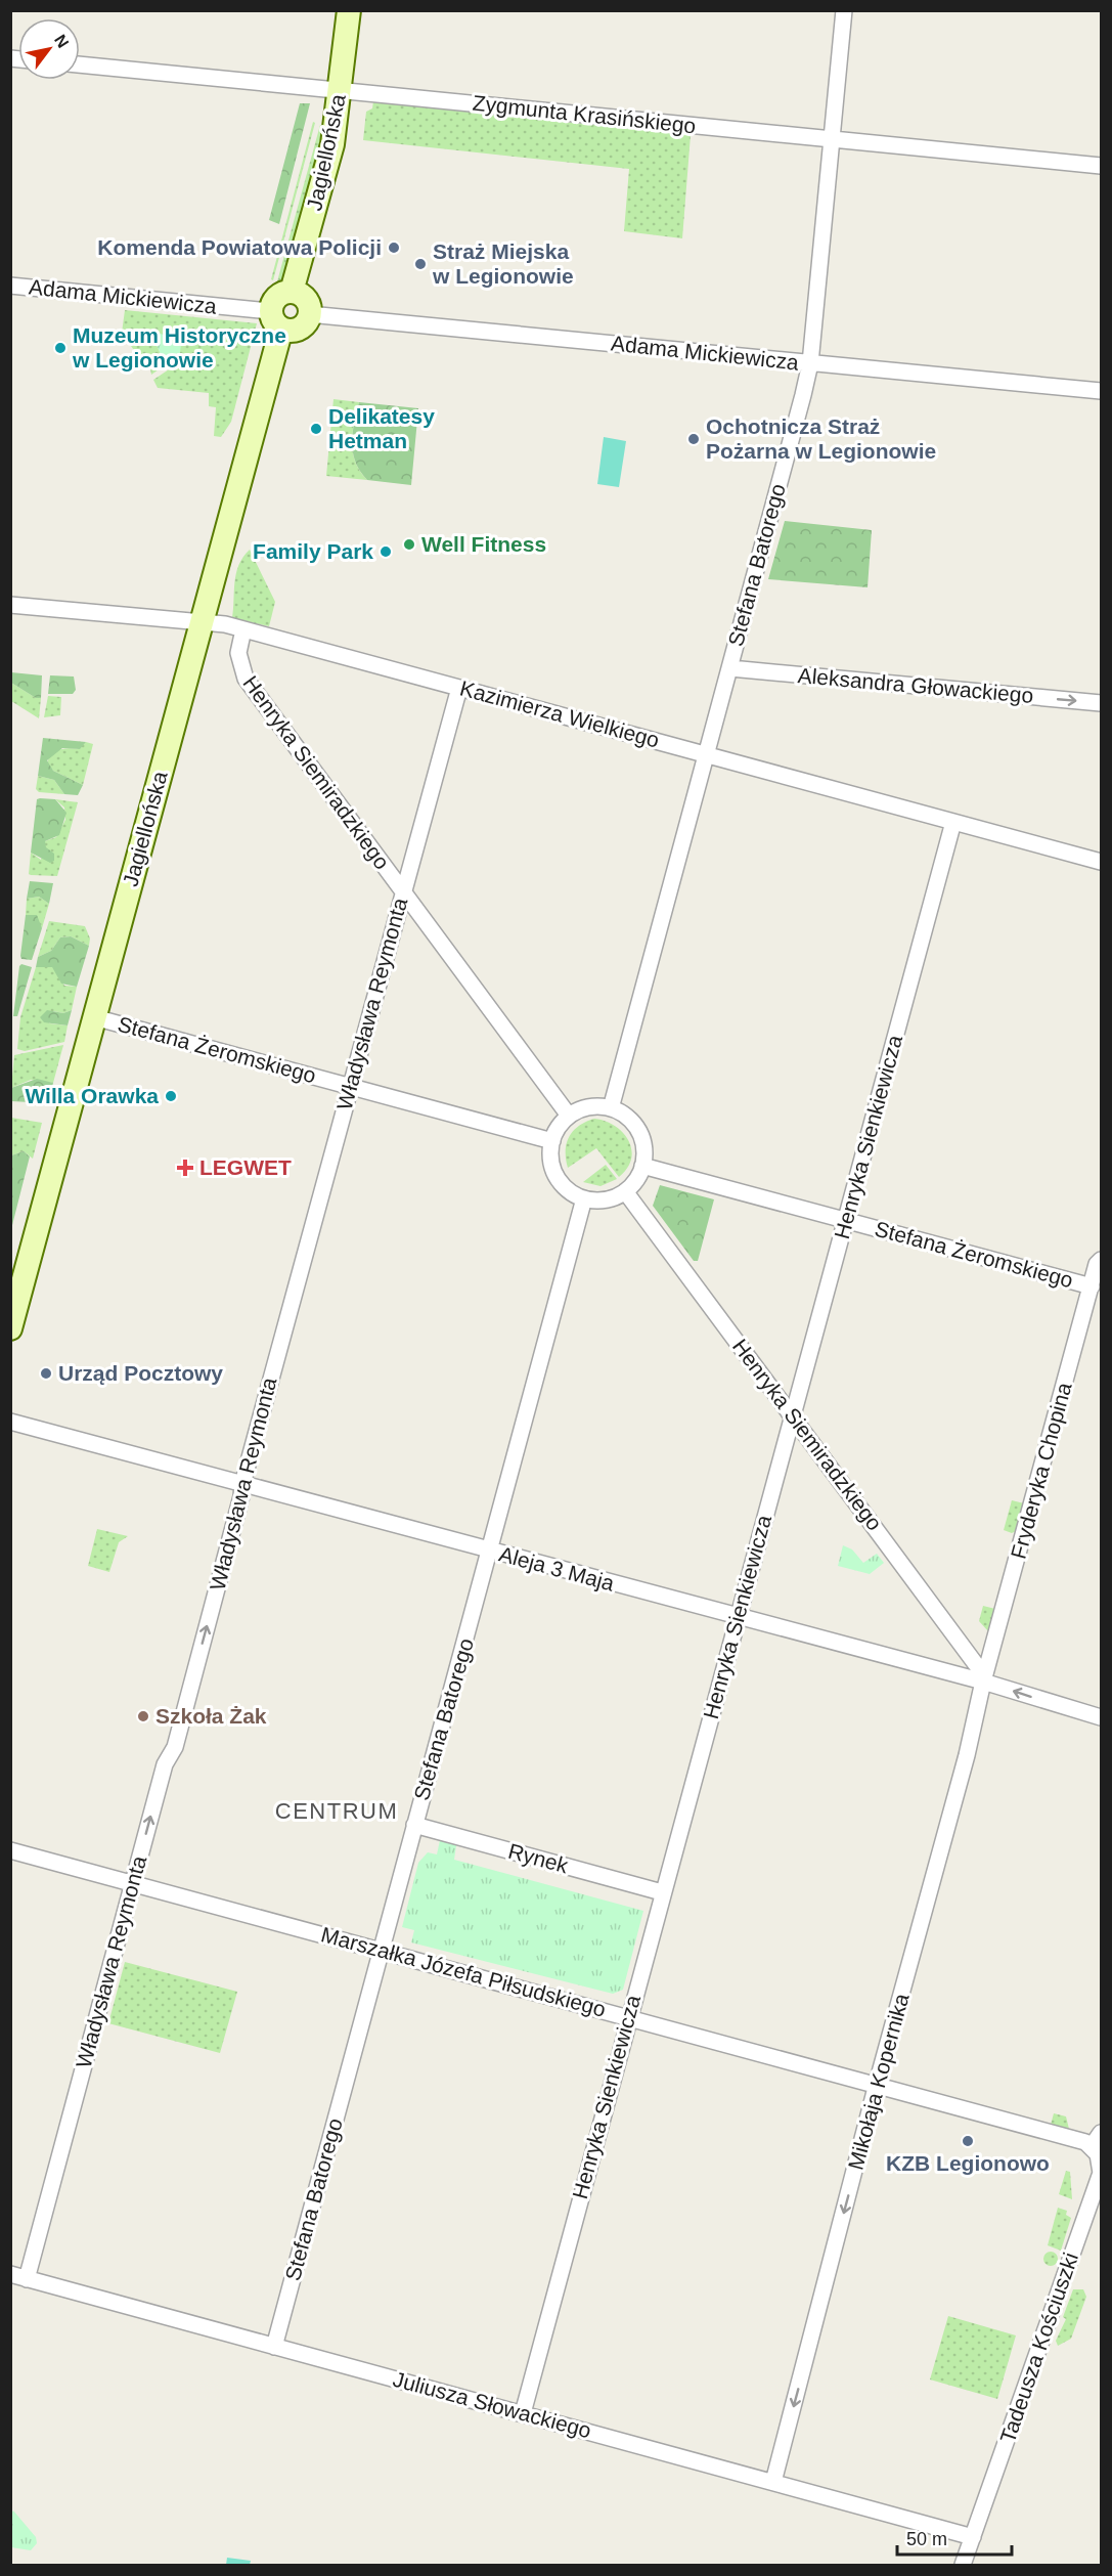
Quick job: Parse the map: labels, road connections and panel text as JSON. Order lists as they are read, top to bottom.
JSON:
{
  "streets": {
    "street": [
      "Zygmunta Krasińskiego",
      "Jagiellońska",
      "Adama Mickiewicza",
      "Stefana Batorego",
      "Aleksandra Głowackiego",
      "Kazimierza Wielkiego",
      "Henryka Siemiradzkiego",
      "Władysława Reymonta",
      "Stefana Żeromskiego",
      "Henryka Sienkiewicza",
      "Fryderyka Chopina",
      "Aleja 3 Maja",
      "Rynek",
      "Marszałka Józefa Piłsudskiego",
      "Mikołaja Kopernika",
      "Tadeusza Kościuszki",
      "Juliusza Słowackiego"
    ]
  },
  "crossings": [
    ["Zygmunta Krasińskiego", "Jagiellońska"],
    ["Zygmunta Krasińskiego", "Stefana Batorego"],
    ["Jagiellońska", "Adama Mickiewicza"],
    ["Jagiellońska", "Kazimierza Wielkiego"],
    ["Jagiellońska", "Stefana Żeromskiego"],
    ["Adama Mickiewicza", "Stefana Batorego"],
    ["Stefana Batorego", "Aleksandra Głowackiego"],
    ["Stefana Batorego", "Kazimierza Wielkiego"],
    ["Stefana Batorego", "Henryka Siemiradzkiego"],
    ["Stefana Batorego", "Stefana Żeromskiego"],
    ["Stefana Batorego", "Aleja 3 Maja"],
    ["Stefana Batorego", "Rynek"],
    ["Stefana Batorego", "Marszałka Józefa Piłsudskiego"],
    ["Stefana Batorego", "Juliusza Słowackiego"],
    ["Kazimierza Wielkiego", "Henryka Siemiradzkiego"],
    ["Kazimierza Wielkiego", "Władysława Reymonta"],
    ["Kazimierza Wielkiego", "Henryka Sienkiewicza"],
    ["Henryka Siemiradzkiego", "Władysława Reymonta"],
    ["Henryka Siemiradzkiego", "Stefana Żeromskiego"],
    ["Henryka Siemiradzkiego", "Henryka Sienkiewicza"],
    ["Henryka Siemiradzkiego", "Fryderyka Chopina"],
    ["Henryka Siemiradzkiego", "Aleja 3 Maja"],
    ["Henryka Siemiradzkiego", "Mikołaja Kopernika"],
    ["Władysława Reymonta", "Stefana Żeromskiego"],
    ["Władysława Reymonta", "Aleja 3 Maja"],
    ["Władysława Reymonta", "Marszałka Józefa Piłsudskiego"],
    ["Władysława Reymonta", "Juliusza Słowackiego"],
    ["Stefana Żeromskiego", "Henryka Sienkiewicza"],
    ["Stefana Żeromskiego", "Fryderyka Chopina"],
    ["Henryka Sienkiewicza", "Aleja 3 Maja"],
    ["Henryka Sienkiewicza", "Rynek"],
    ["Henryka Sienkiewicza", "Marszałka Józefa Piłsudskiego"],
    ["Henryka Sienkiewicza", "Juliusza Słowackiego"],
    ["Fryderyka Chopina", "Aleja 3 Maja"],
    ["Fryderyka Chopina", "Mikołaja Kopernika"],
    ["Aleja 3 Maja", "Mikołaja Kopernika"],
    ["Marszałka Józefa Piłsudskiego", "Mikołaja Kopernika"],
    ["Marszałka Józefa Piłsudskiego", "Tadeusza Kościuszki"],
    ["Mikołaja Kopernika", "Juliusza Słowackiego"],
    ["Tadeusza Kościuszki", "Juliusza Słowackiego"]
  ],
  "one_way": ["Aleksandra Głowackiego", "Mikołaja Kopernika"],
  "districts": ["CENTRUM"],
  "places": {
    "other": [
      "Komenda Powiatowa Policji",
      "Straż Miejska w Legionowie",
      "Muzeum Historyczne w Legionowie",
      "Delikatesy Hetman",
      "Ochotnicza Straż Pożarna w Legionowie",
      "Well Fitness",
      "Family Park",
      "Willa Orawka",
      "Urząd Pocztowy",
      "Szkoła Żak",
      "KZB Legionowo"
    ],
    "health": ["LEGWET"]
  },
  "scale_bar": "50 m",
  "north": "top right"
}
